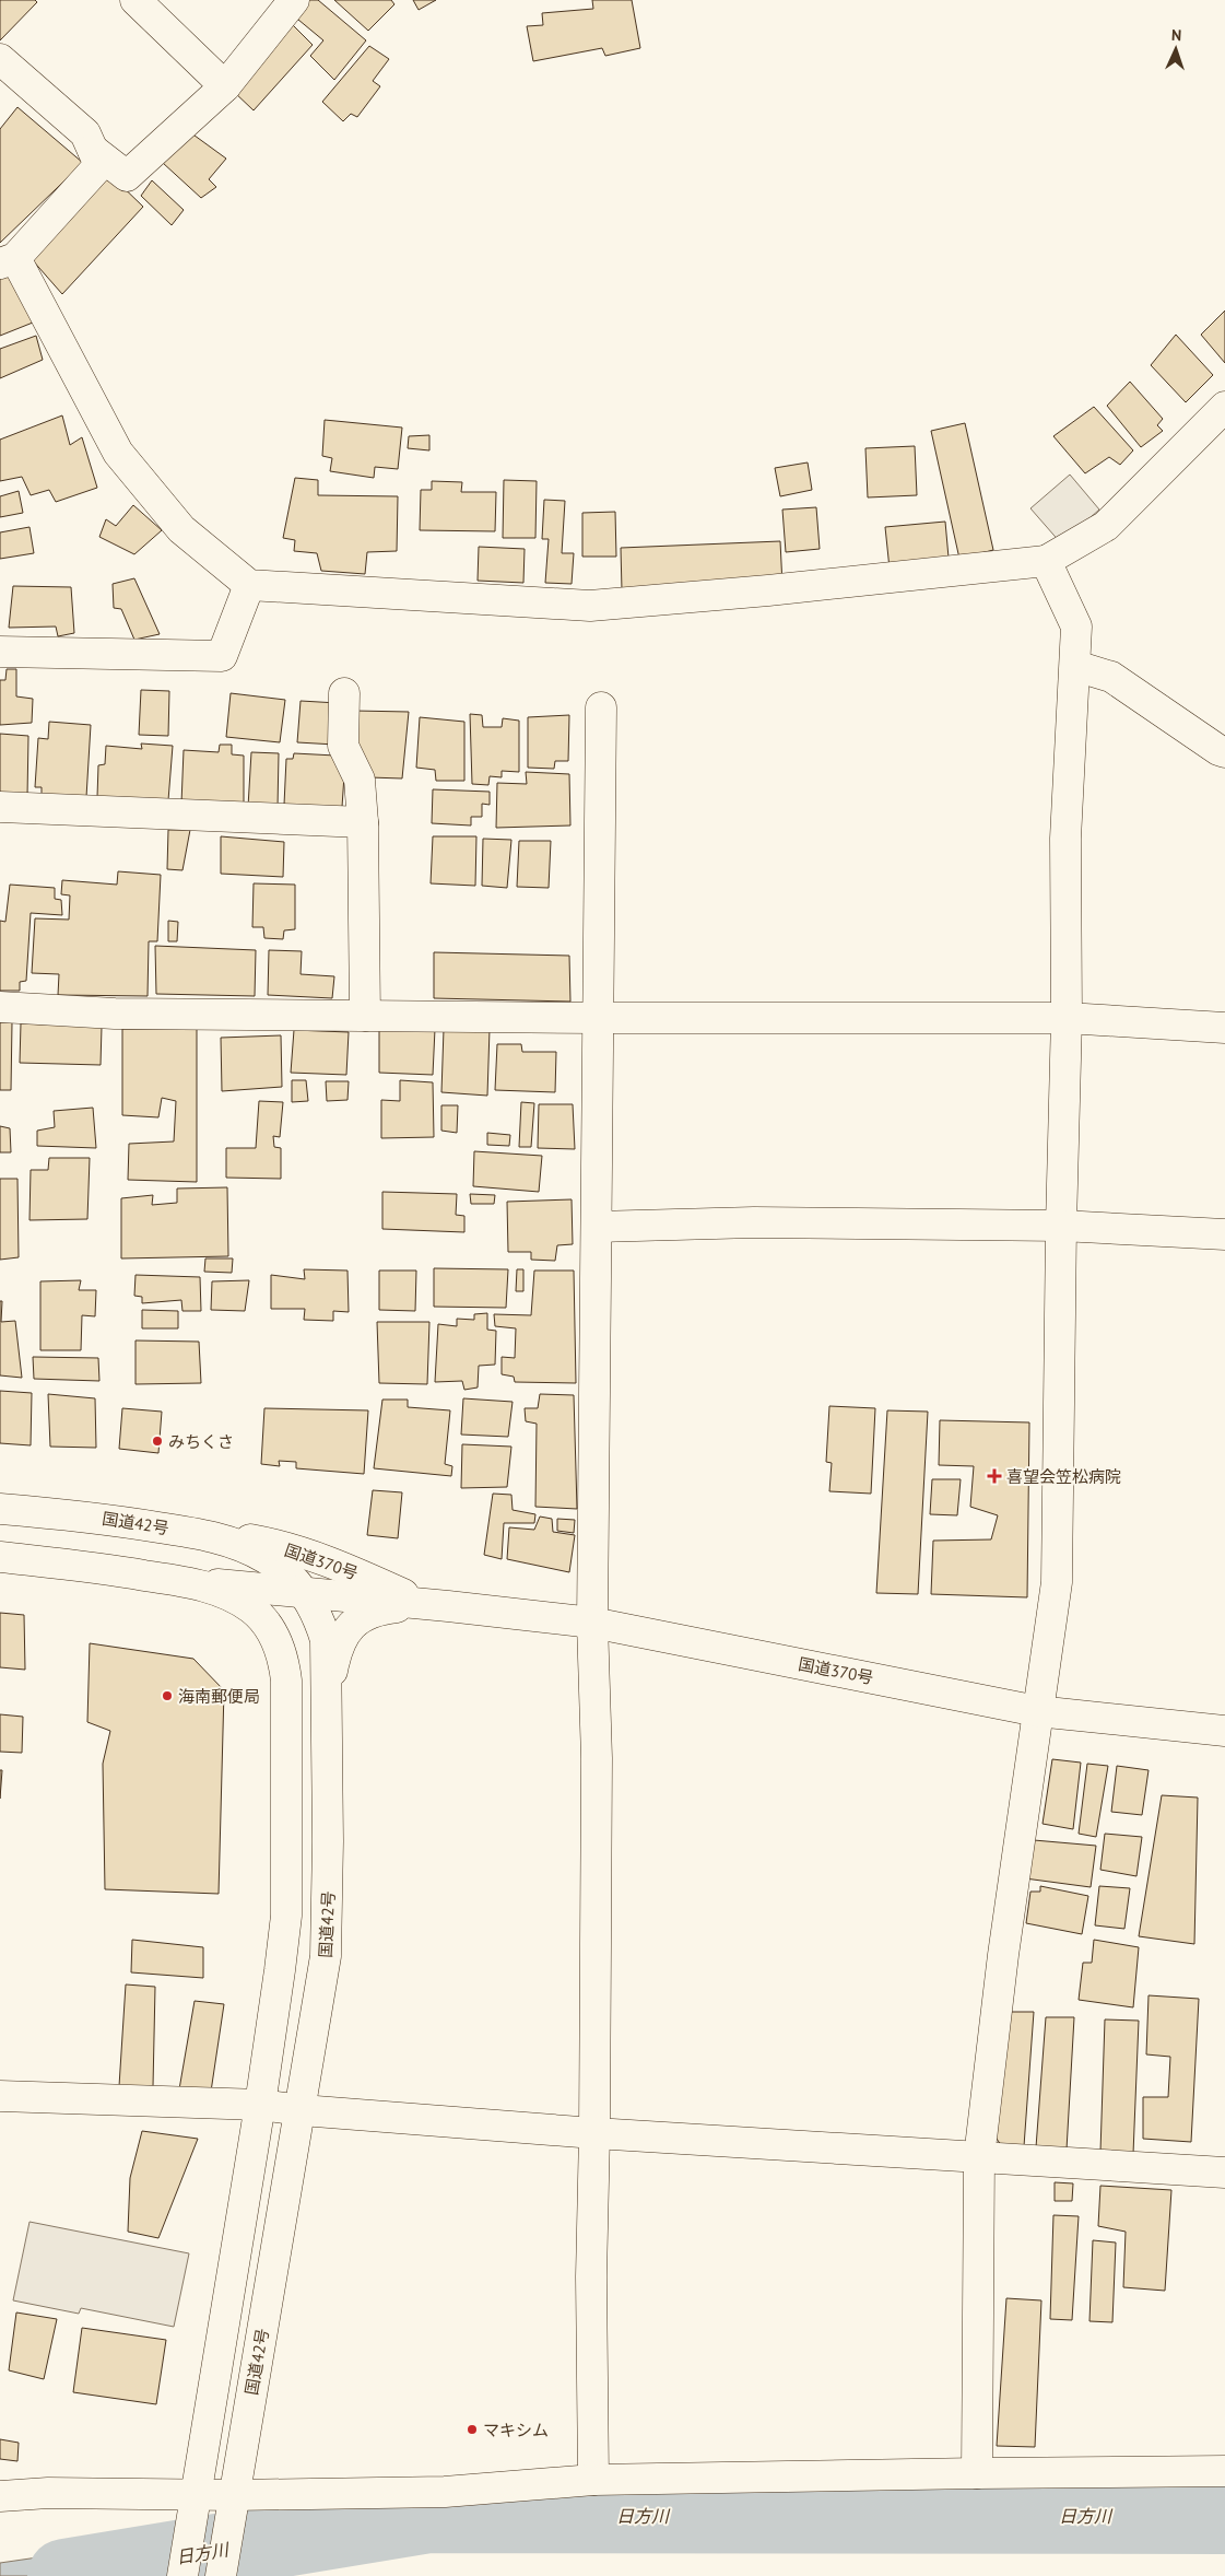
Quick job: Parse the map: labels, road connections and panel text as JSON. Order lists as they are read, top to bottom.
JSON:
{
  "streets": {
    "main road": ["国道42号", "国道370号"]
  },
  "crossings": [
    ["国道42号", "国道370号"]
  ],
  "water": ["日方川"],
  "places": {
    "other": ["みちくさ", "海南郵便局", "マキシム"],
    "health": ["喜望会笠松病院"]
  },
  "north": "top"
}
